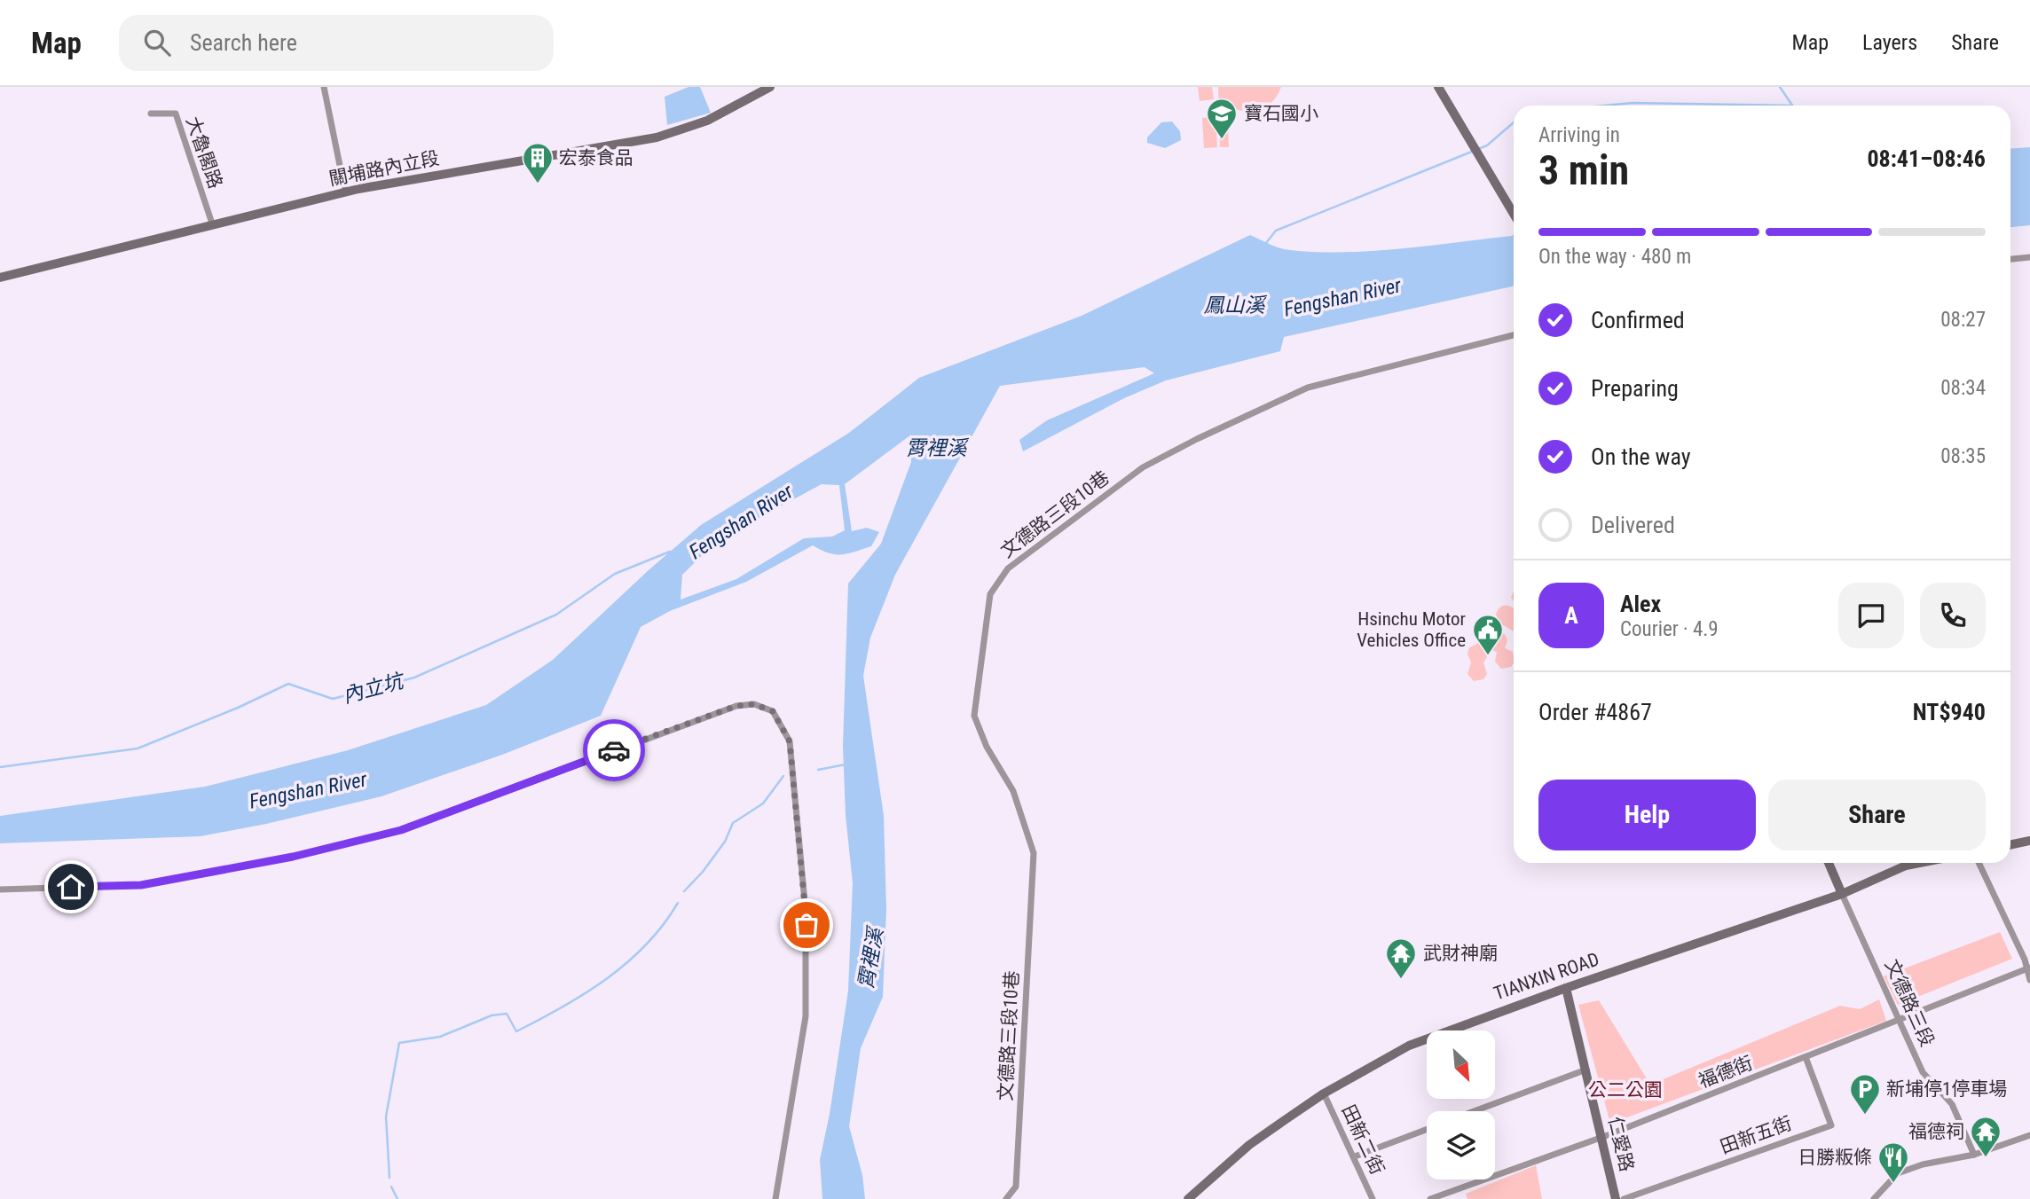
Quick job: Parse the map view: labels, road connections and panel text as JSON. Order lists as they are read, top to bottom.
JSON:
{
  "streets": {
    "main road": [
      "關埔路內立段",
      "TIANXIN ROAD",
      "文德路三段",
      "仁愛路"
    ],
    "street": [
      "大魯閣路",
      "文德路三段10巷",
      "福德街",
      "田新五街",
      "田新二街"
    ]
  },
  "crossings": [
    ["大魯閣路", "關埔路內立段"],
    ["TIANXIN ROAD", "文德路三段"],
    ["TIANXIN ROAD", "田新二街"],
    ["TIANXIN ROAD", "仁愛路"],
    ["文德路三段", "福德街"],
    ["福德街", "田新五街"],
    ["福德街", "仁愛路"]
  ],
  "water": [
    "Fengshan River",
    "鳳山溪",
    "霄裡溪",
    "內立坑"
  ],
  "parks": ["公二公園"],
  "places": {
    "school or university": ["寶石國小"],
    "building": ["宏泰食品"],
    "public building": ["Hsinchu Motor Vehicles Office"],
    "temple": ["武財神廟", "福德祠"],
    "parking": ["新埔停1停車場"],
    "restaurant": ["日勝粄條"]
  },
  "north": "bottom right",
  "page": {
    "header": "Map",
    "search": "Search here",
    "nav": ["Map", "Layers", "Share"],
    "heading": ["3 min", "Arriving in", "08:41–08:46"],
    "panel": [
      "Alex",
      "Courier · 4.9",
      "Order #4867",
      "NT$940"
    ],
    "bar": "On the way · 480 m",
    "list": [
      ["Confirmed", "08:27"],
      ["Preparing", "08:34"],
      ["On the way", "08:35"],
      "Delivered"
    ],
    "round": "A",
    "buttons": ["Help", "Share"]
  }
}
